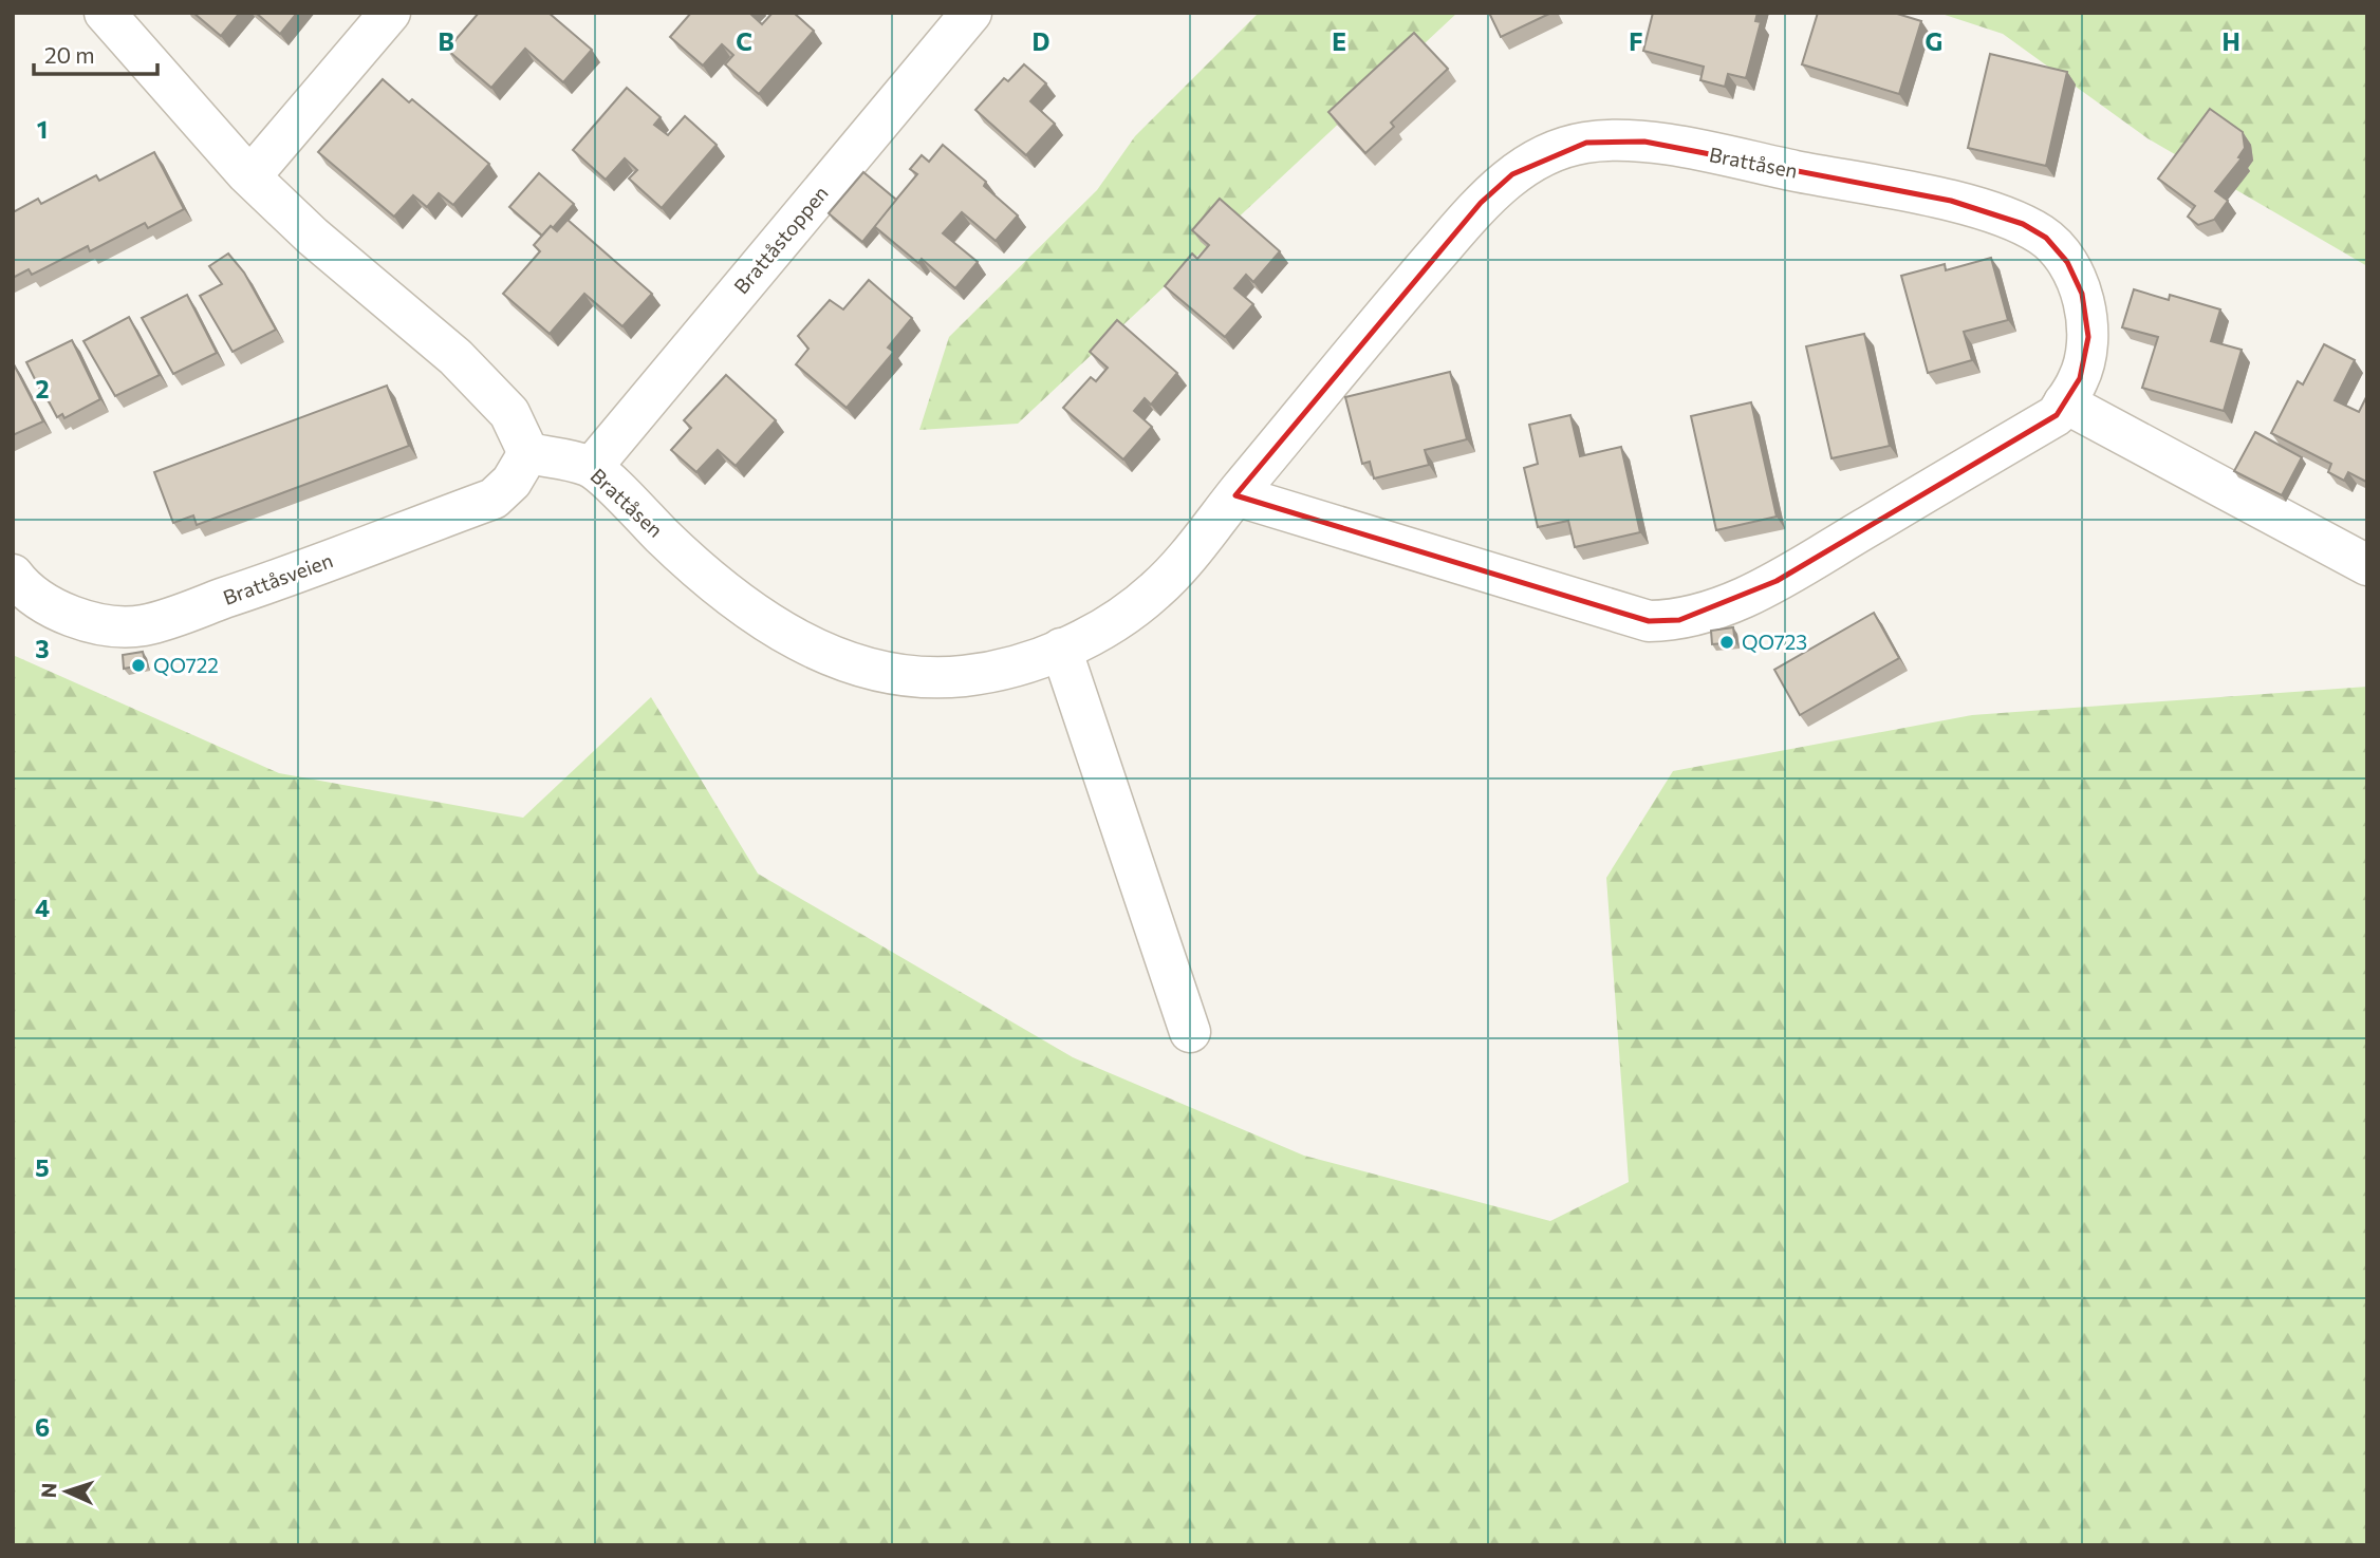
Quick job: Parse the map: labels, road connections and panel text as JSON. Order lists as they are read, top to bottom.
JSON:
{
  "streets": {
    "street": ["Brattåsen", "Brattåstoppen", "Brattåsveien"]
  },
  "crossings": [
    ["Brattåsen", "Brattåstoppen"],
    ["Brattåsen", "Brattåsveien"]
  ],
  "places": ["QO723", "QO722"],
  "scale_bar": "20 m",
  "north": "left",
  "grid": {
    "columns": [
      "B",
      "C",
      "D",
      "E",
      "F",
      "G",
      "H"
    ],
    "rows": [
      "1",
      "2",
      "3",
      "4",
      "5",
      "6"
    ]
  }
}
